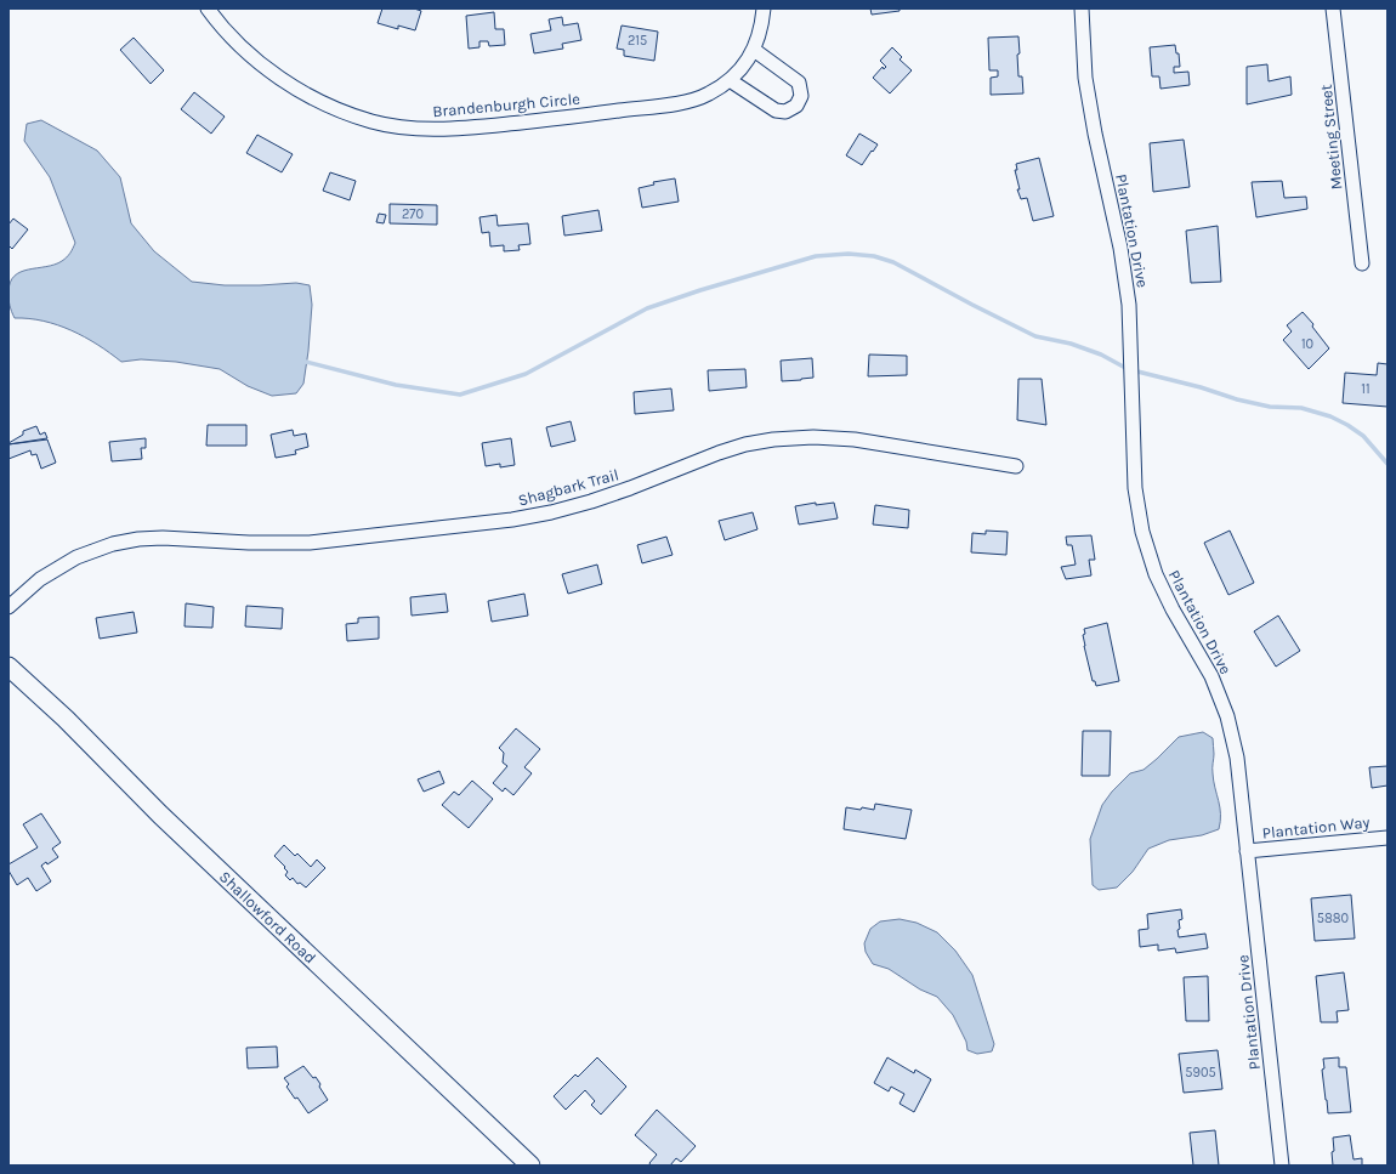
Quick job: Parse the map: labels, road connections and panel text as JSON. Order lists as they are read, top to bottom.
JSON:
{
  "streets": {
    "street": [
      "Brandenburgh Circle",
      "Meeting Street",
      "Plantation Drive",
      "Shagbark Trail",
      "Plantation Way",
      "Shallowford Road"
    ]
  },
  "crossings": [
    ["Plantation Drive", "Plantation Way"]
  ],
  "house_numbers": [
    "215",
    "270",
    "10",
    "11",
    "5880",
    "5905"
  ]
}
